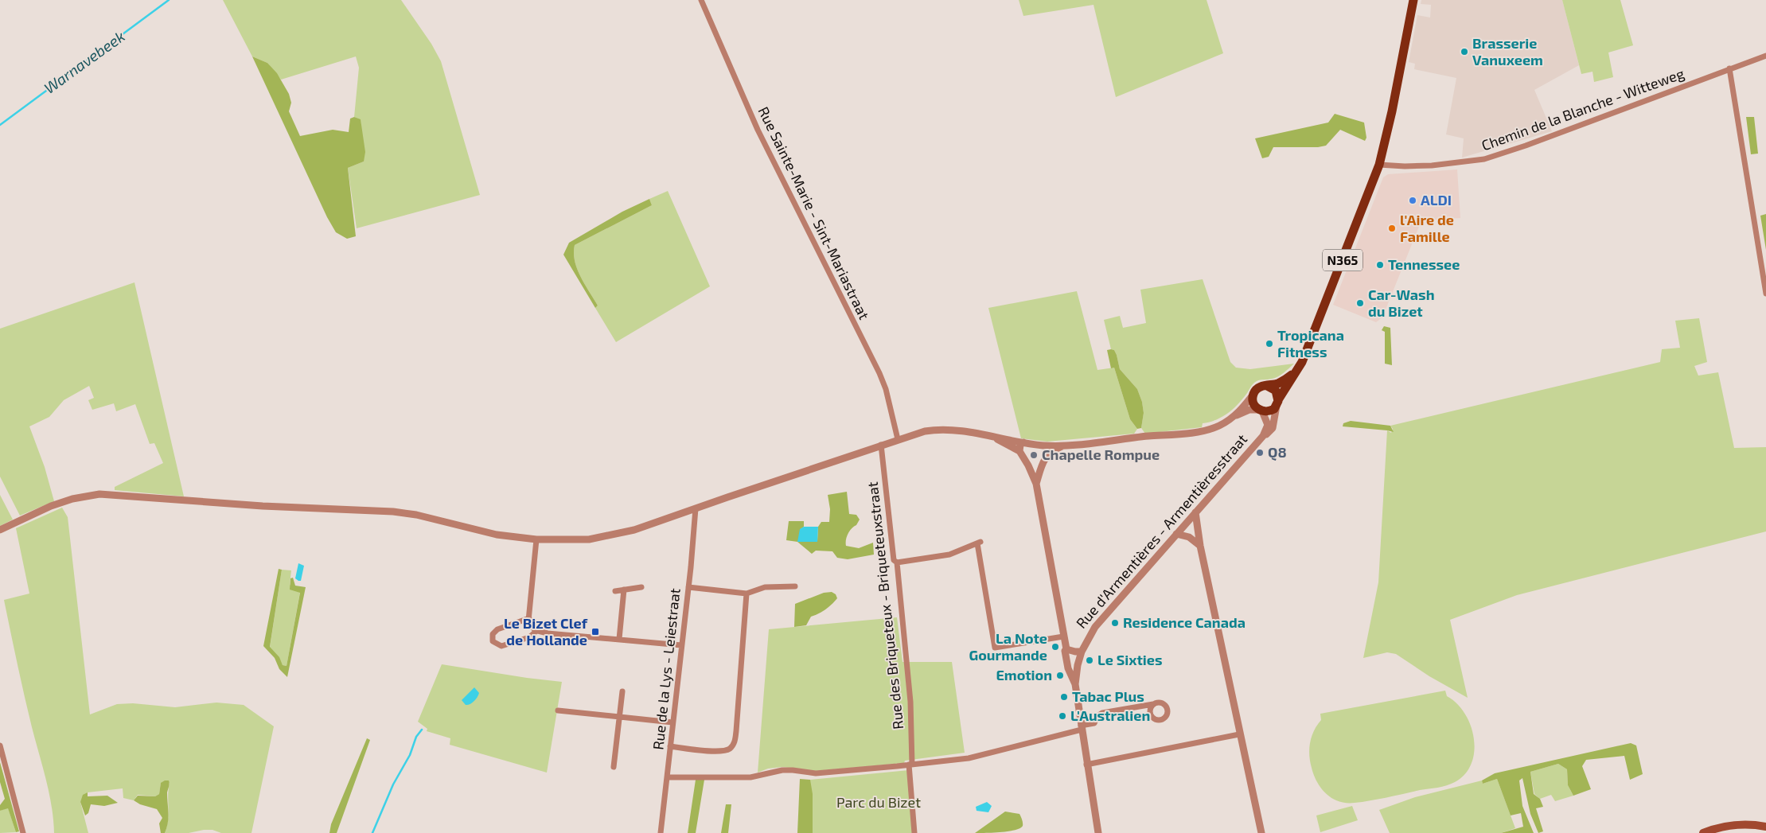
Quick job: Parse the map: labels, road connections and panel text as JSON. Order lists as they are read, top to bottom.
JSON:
{
  "streets": {
    "main road": ["N365"],
    "street": [
      "Chemin de la Blanche - Witteweg",
      "Rue Sainte-Marie - Sint-Mariastraat",
      "Rue d'Armentières - Armentièresstraat",
      "Rue des Briqueteux - Briqueteuxstraat",
      "Rue de la Lys - Leiestraat"
    ]
  },
  "crossings": [
    ["Chemin de la Blanche - Witteweg", "N365"],
    ["N365", "Rue d'Armentières - Armentièresstraat"]
  ],
  "water": ["Warnavebeek"],
  "parks": ["Parc du Bizet"],
  "places": {
    "other": [
      "Brasserie Vanuxeem",
      "ALDI",
      "l'Aire de Famille",
      "Tennessee",
      "Car-Wash du Bizet",
      "Tropicana Fitness",
      "Q8",
      "Chapelle Rompue",
      "Residence Canada",
      "La Note Gourmande",
      "Le Sixties",
      "Emotion",
      "Tabac Plus",
      "L'Australien"
    ],
    "transit": ["Le Bizet Clef de Hollande"]
  }
}
